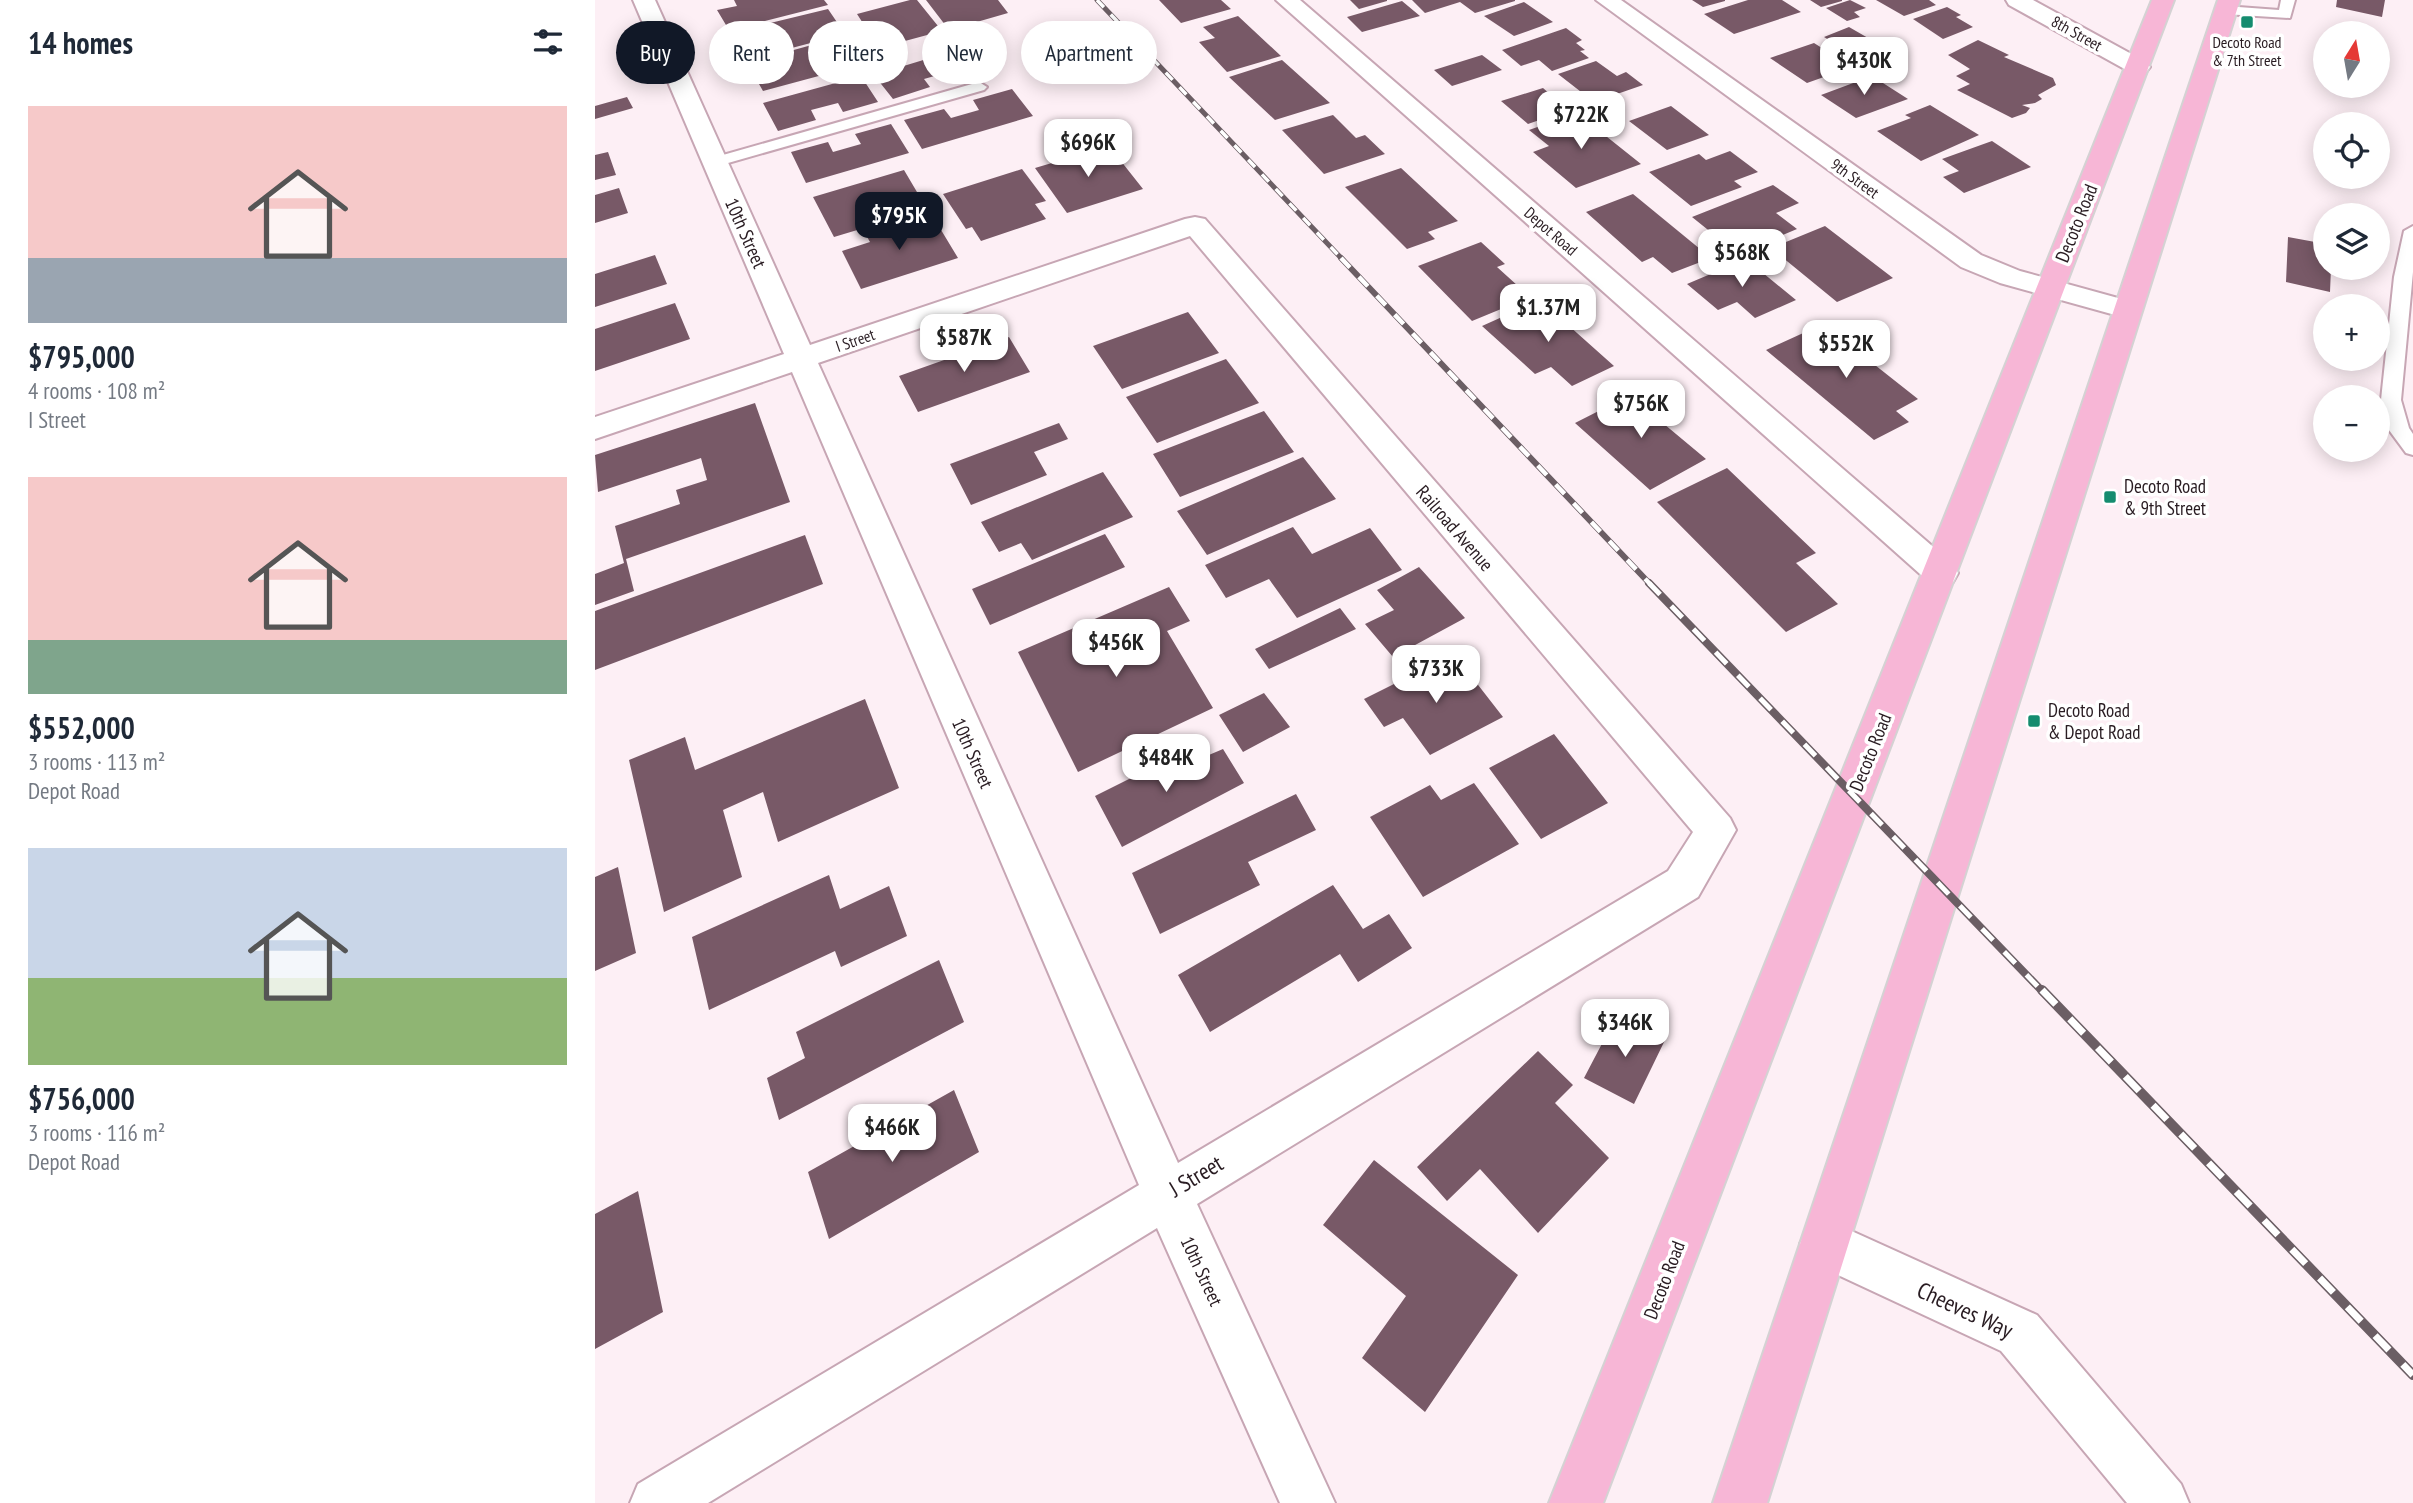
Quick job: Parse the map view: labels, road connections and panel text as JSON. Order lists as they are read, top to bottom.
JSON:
{
  "streets": {
    "main road": ["Decoto Road"],
    "street": [
      "8th Street",
      "9th Street",
      "Depot Road",
      "10th Street",
      "I Street",
      "Railroad Avenue",
      "J Street",
      "Cheeves Way"
    ]
  },
  "crossings": [
    ["8th Street", "Decoto Road"],
    ["9th Street", "Decoto Road"],
    ["Decoto Road", "Depot Road"],
    ["10th Street", "I Street"],
    ["10th Street", "J Street"],
    ["I Street", "Railroad Avenue"],
    ["Railroad Avenue", "J Street"]
  ],
  "places": {
    "transit": ["Decoto Road & 7th Street", "Decoto Road & 9th Street", "Decoto Road & Depot Road"]
  },
  "north": "top",
  "page": {
    "heading": "14 homes",
    "map_buttons": ["+", "−"],
    "chip": [
      "Buy",
      "Rent",
      "Filters",
      "New",
      "Apartment"
    ],
    "price": [
      "$430K",
      "$722K",
      "$696K",
      "$795K",
      "$568K",
      "$1.37M",
      "$587K",
      "$552K",
      "$756K",
      "$456K",
      "$733K",
      "$484K",
      "$346K",
      "$466K"
    ],
    "list": [
      {
        "name": "$795,000",
        "note": "4 rooms · 108 m² · I Street"
      },
      {
        "name": "$552,000",
        "note": "3 rooms · 113 m² · Depot Road"
      },
      {
        "name": "$756,000",
        "note": "3 rooms · 116 m² · Depot Road"
      }
    ]
  }
}
